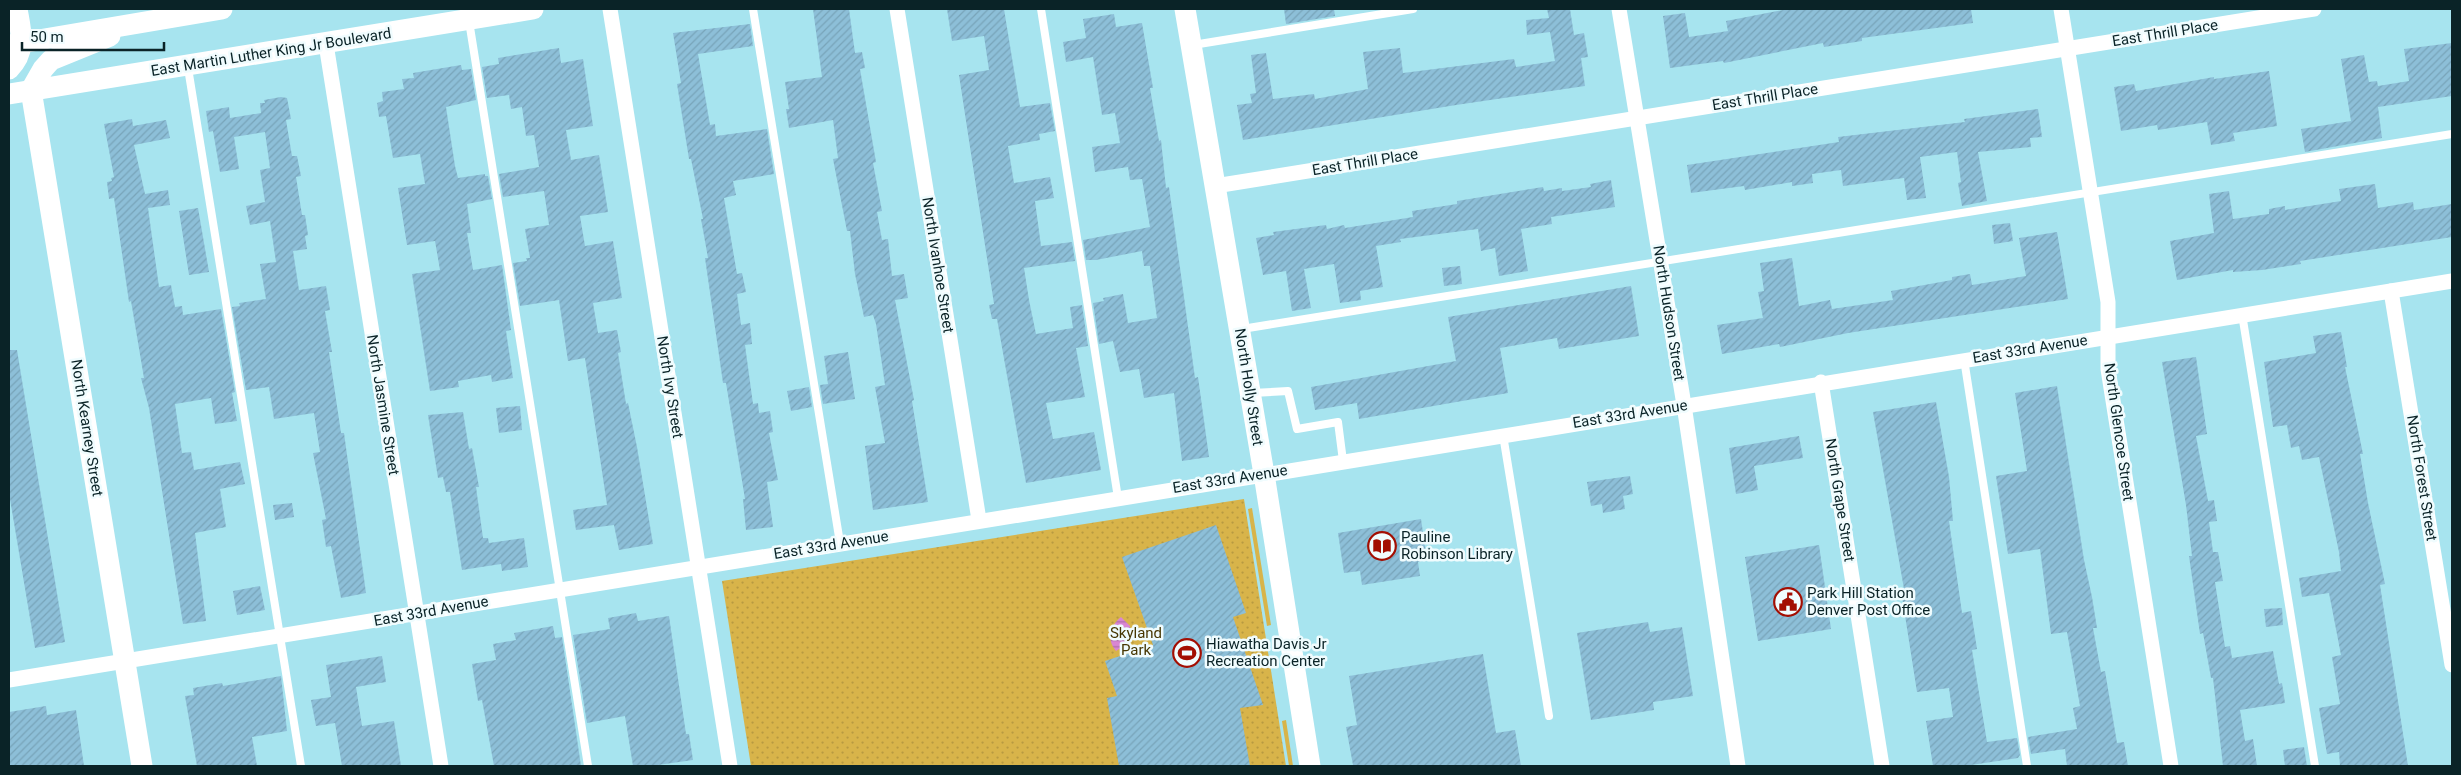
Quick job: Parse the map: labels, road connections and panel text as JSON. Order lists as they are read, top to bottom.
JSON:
{
  "streets": {
    "street": [
      "East Thrill Place",
      "East Martin Luther King Jr Boulevard",
      "North Ivanhoe Street",
      "North Hudson Street",
      "East 33rd Avenue",
      "North Ivy Street",
      "North Holly Street",
      "North Jasmine Street",
      "North Kearney Street",
      "North Glencoe Street",
      "North Forest Street",
      "North Grape Street"
    ]
  },
  "crossings": [
    ["East Thrill Place", "North Hudson Street"],
    ["East Thrill Place", "North Holly Street"],
    ["East Thrill Place", "North Glencoe Street"],
    ["East Martin Luther King Jr Boulevard", "North Jasmine Street"],
    ["East Martin Luther King Jr Boulevard", "North Kearney Street"],
    ["North Ivanhoe Street", "East 33rd Avenue"],
    ["North Hudson Street", "East 33rd Avenue"],
    ["East 33rd Avenue", "North Ivy Street"],
    ["East 33rd Avenue", "North Holly Street"],
    ["East 33rd Avenue", "North Jasmine Street"],
    ["East 33rd Avenue", "North Kearney Street"],
    ["East 33rd Avenue", "North Glencoe Street"],
    ["East 33rd Avenue", "North Forest Street"],
    ["East 33rd Avenue", "North Grape Street"]
  ],
  "parks": ["Skyland Park"],
  "places": {
    "library": ["Pauline Robinson Library"],
    "public building": ["Park Hill Station Denver Post Office"],
    "sports": ["Hiawatha Davis Jr Recreation Center"]
  },
  "scale_bar": "50 m"
}
